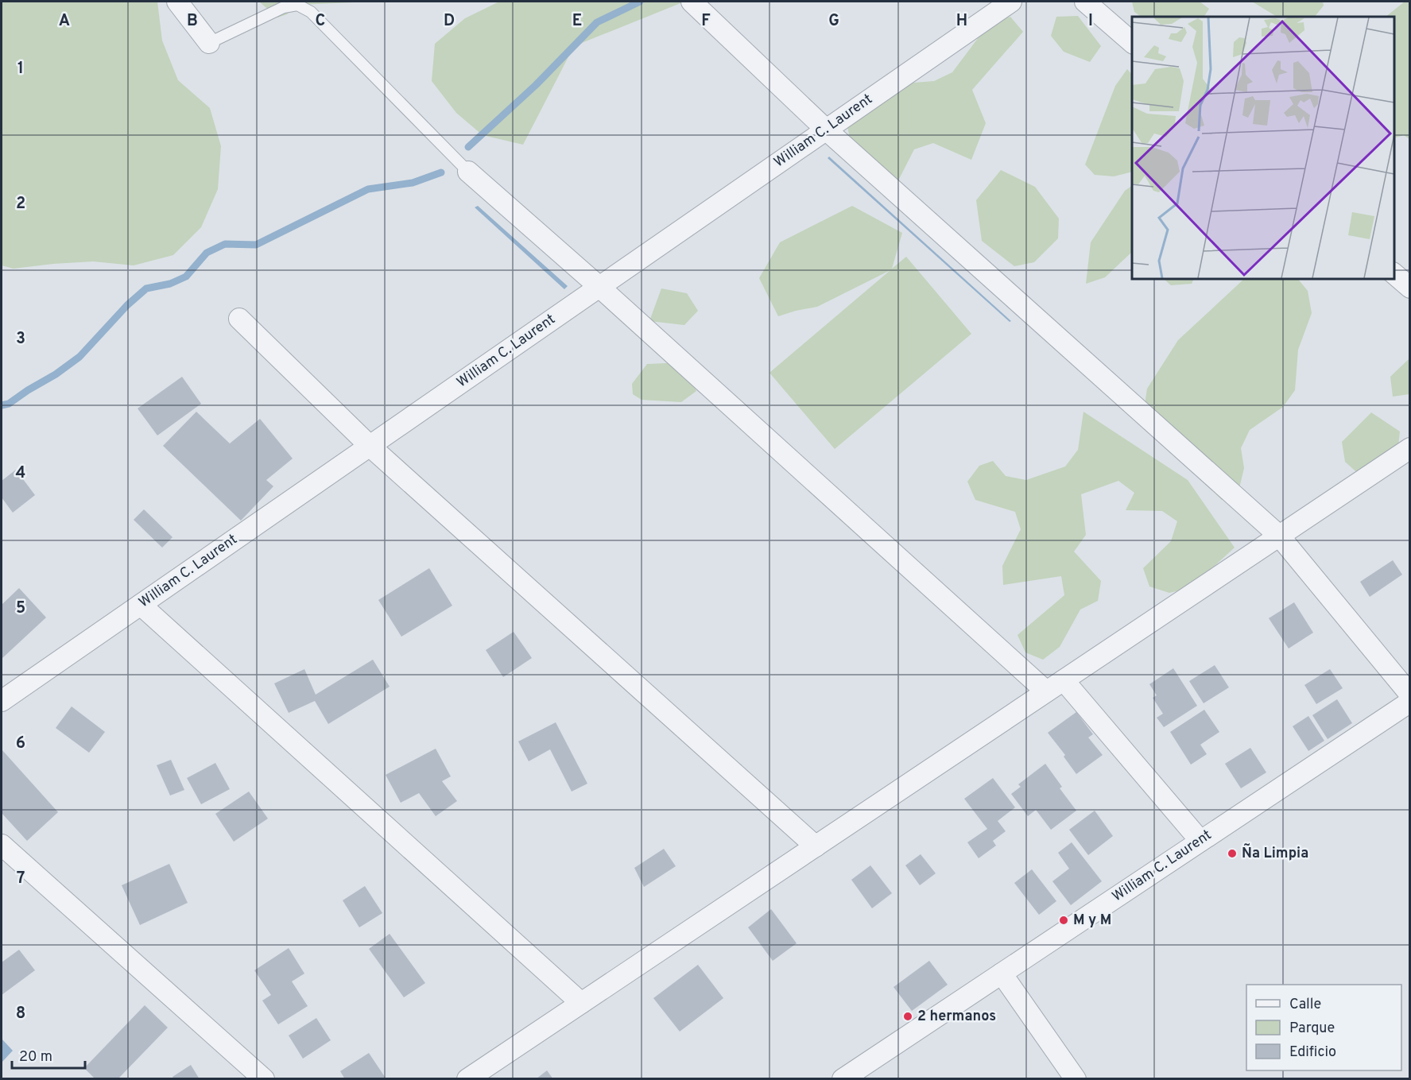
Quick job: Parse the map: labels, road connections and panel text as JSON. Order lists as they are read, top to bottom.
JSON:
{
  "streets": {
    "street": ["William C. Laurent"]
  },
  "places": ["Ña Limpia", "M y M", "2 hermanos"],
  "legend": ["Calle", "Parque", "Edificio"],
  "scale_bar": "20 m",
  "grid": {
    "columns": [
      "A",
      "B",
      "C",
      "D",
      "E",
      "F",
      "G",
      "H",
      "I"
    ],
    "rows": [
      "1",
      "2",
      "3",
      "4",
      "5",
      "6",
      "7",
      "8"
    ]
  }
}
